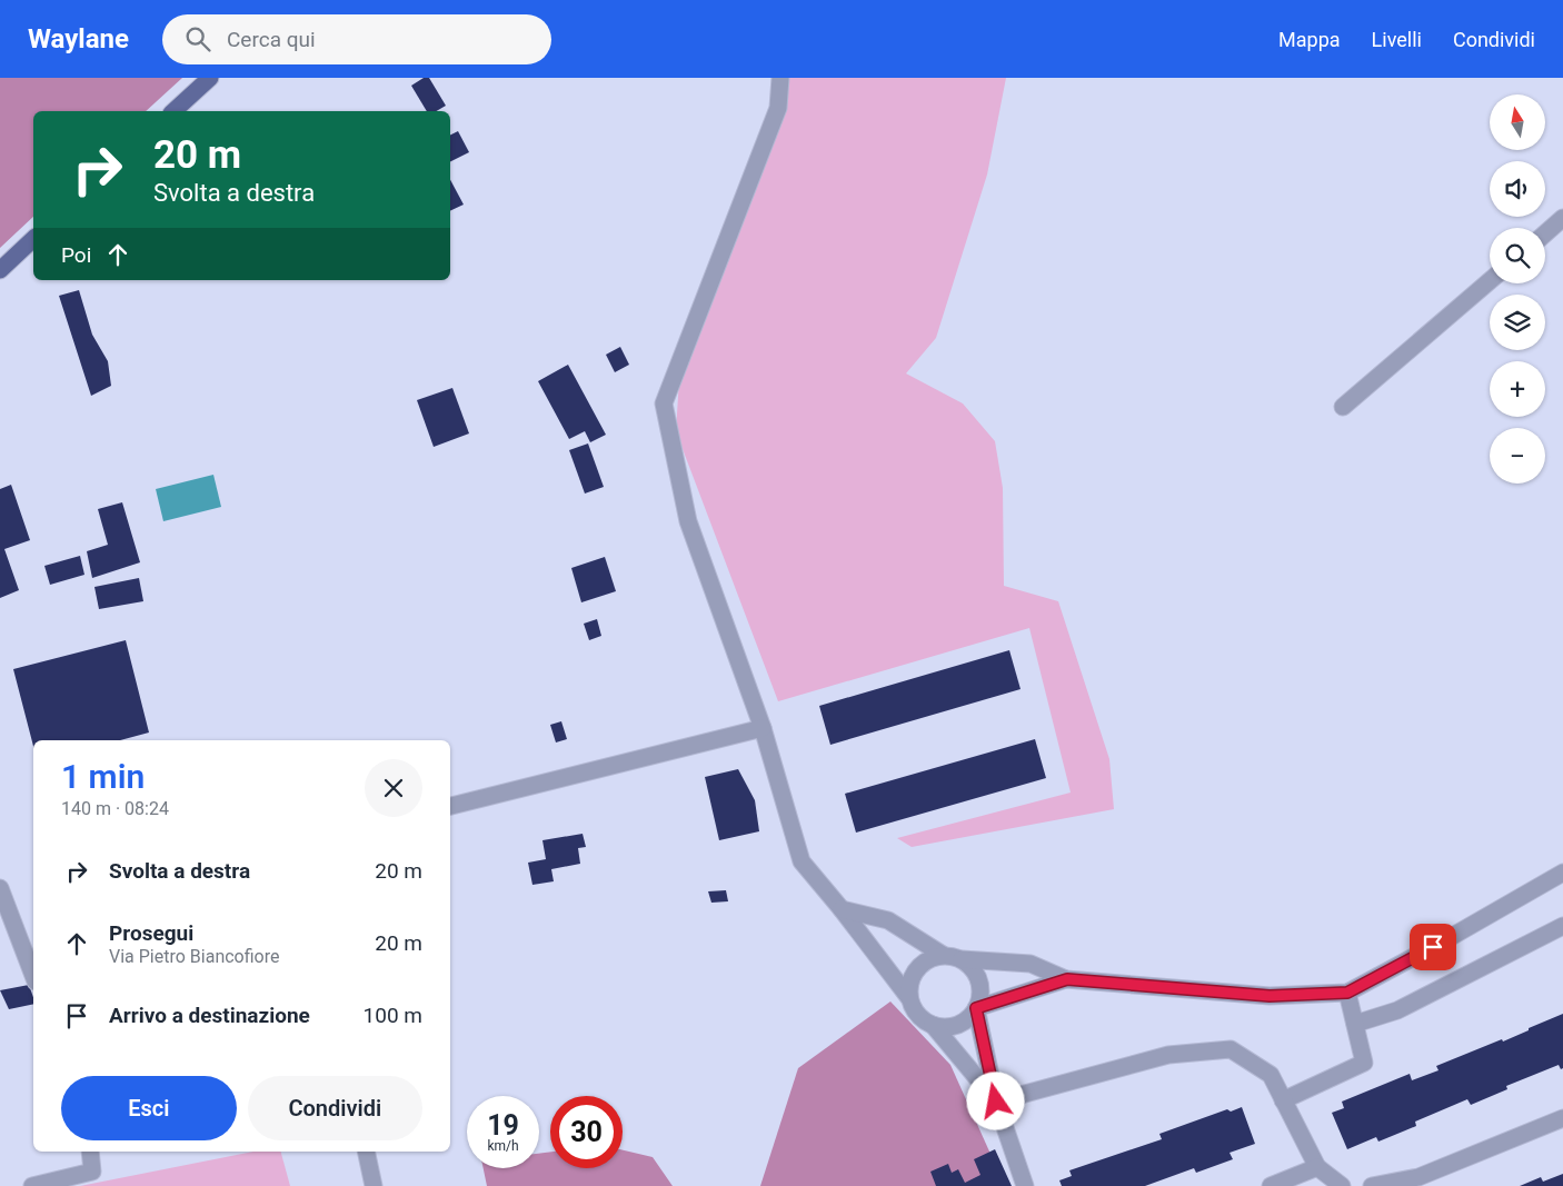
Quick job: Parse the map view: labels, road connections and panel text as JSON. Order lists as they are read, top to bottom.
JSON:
{
  "north": "top",
  "page": {
    "header": "Waylane",
    "search": "Cerca qui",
    "nav": ["Mappa", "Livelli", "Condividi"],
    "map_buttons": ["+", "−"],
    "turn": ["20 m", "Svolta a destra"],
    "then": "Poi",
    "heading": ["1 min", "140 m · 08:24"],
    "list": [
      {
        "name": "Svolta a destra",
        "value": "20 m"
      },
      {
        "name": "Prosegui",
        "note": "Via Pietro Biancofiore",
        "value": "20 m"
      },
      {
        "name": "Arrivo a destinazione",
        "value": "100 m"
      }
    ],
    "buttons": ["Esci", "Condividi"],
    "speed": "19 km/h",
    "limit": "30"
  }
}
